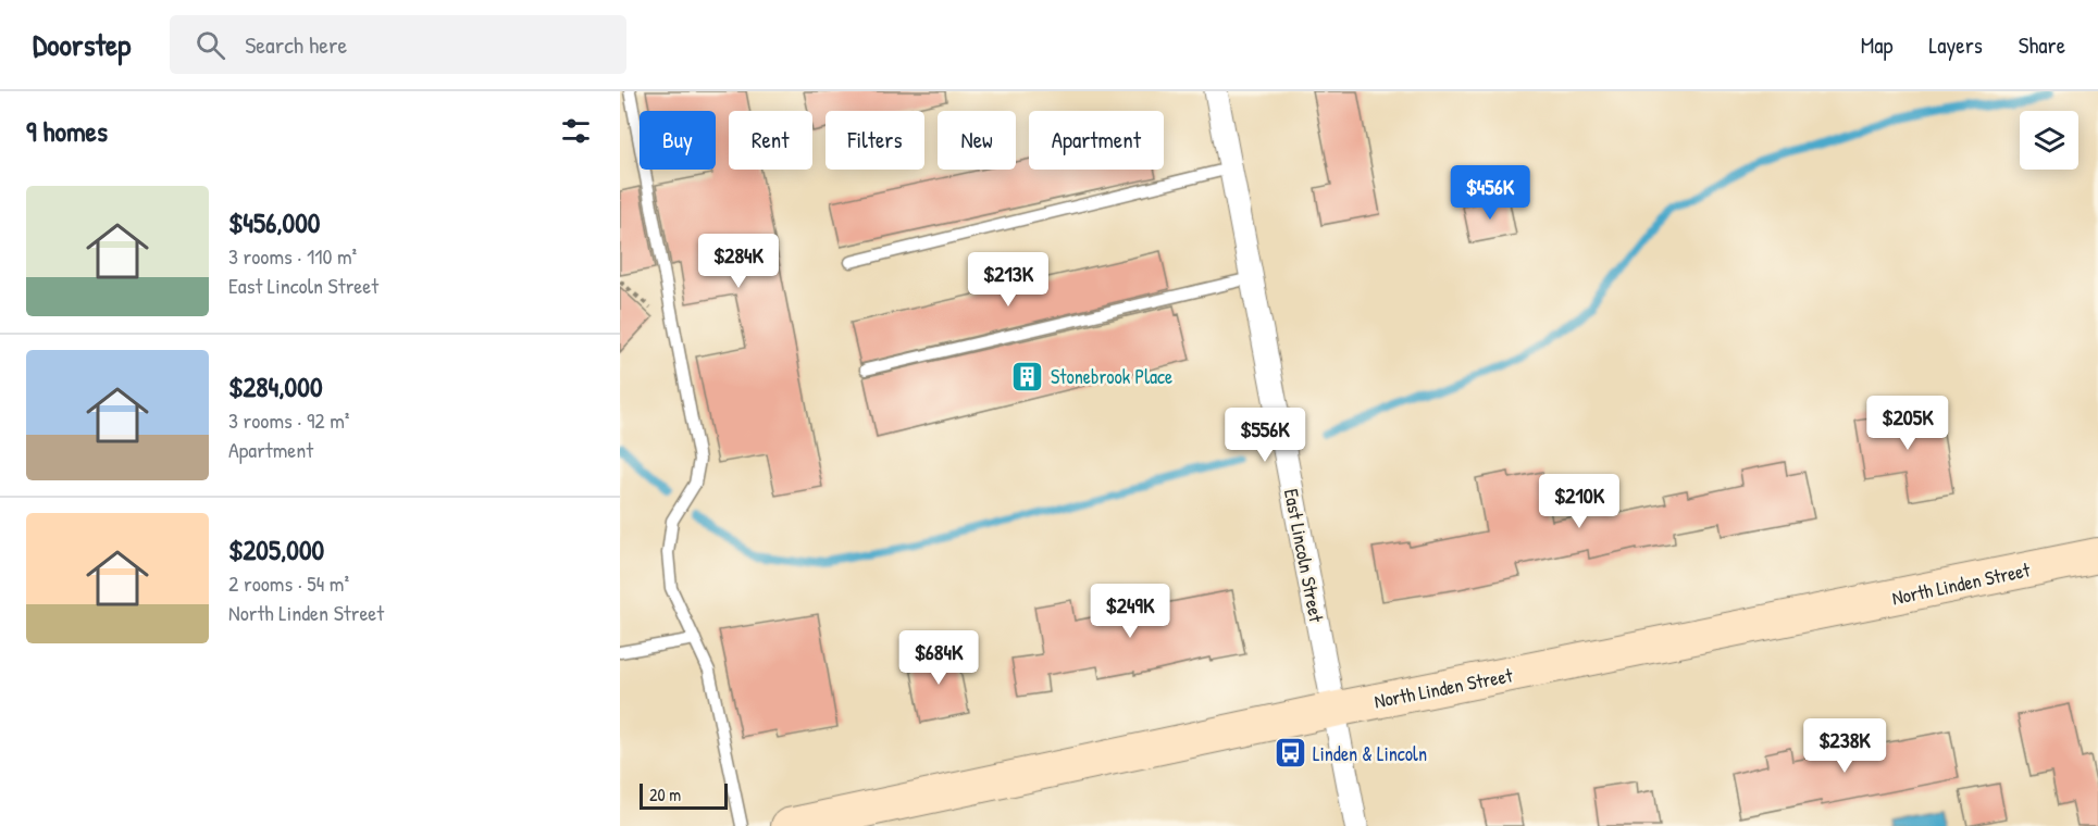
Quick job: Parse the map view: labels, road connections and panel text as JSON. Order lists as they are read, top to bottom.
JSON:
{
  "streets": {
    "main road": ["North Linden Street"],
    "street": ["East Lincoln Street"]
  },
  "crossings": [
    ["East Lincoln Street", "North Linden Street"]
  ],
  "places": {
    "building": ["Stonebrook Place"],
    "bus stop": ["Linden & Lincoln"]
  },
  "scale_bar": "20 m",
  "page": {
    "header": "Doorstep",
    "search": "Search here",
    "nav": ["Map", "Layers", "Share"],
    "heading": "9 homes",
    "chip": [
      "Buy",
      "Rent",
      "Filters",
      "New",
      "Apartment"
    ],
    "price": [
      "$456K",
      "$284K",
      "$213K",
      "$205K",
      "$556K",
      "$210K",
      "$249K",
      "$684K",
      "$238K"
    ],
    "list": [
      {
        "name": "$456,000",
        "note": "3 rooms · 110 m² · East Lincoln Street"
      },
      {
        "name": "$284,000",
        "note": "3 rooms · 92 m² · Apartment"
      },
      {
        "name": "$205,000",
        "note": "2 rooms · 54 m² · North Linden Street"
      }
    ],
    "scale": "20 m"
  }
}
